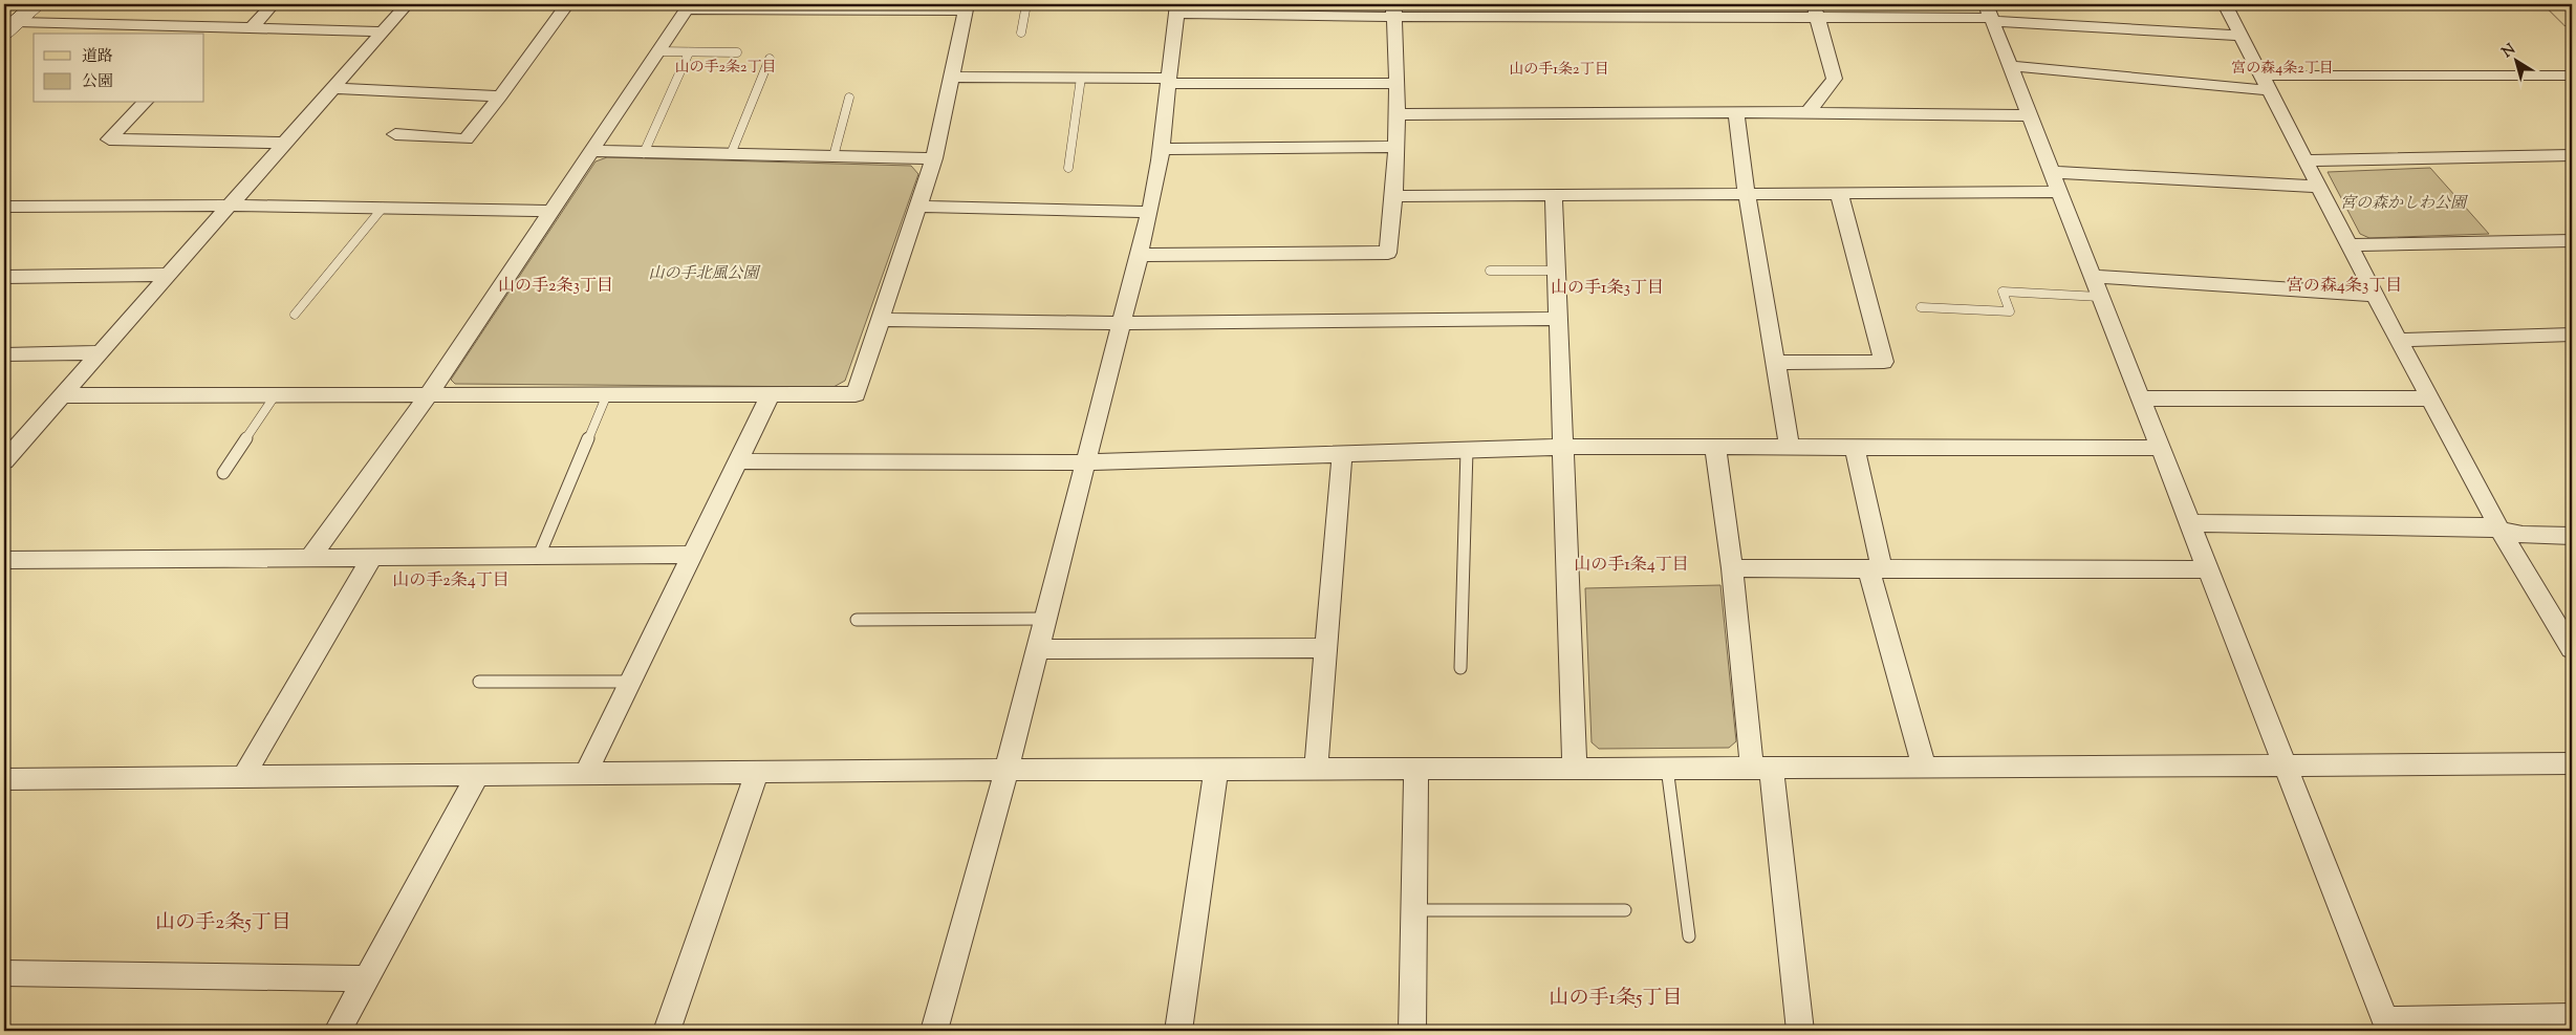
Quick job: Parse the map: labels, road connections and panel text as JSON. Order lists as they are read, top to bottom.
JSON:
{
  "districts": [
    "山の手2条2丁目",
    "宮の森4条2丁目",
    "山の手1条2丁目",
    "山の手2条3丁目",
    "宮の森4条3丁目",
    "山の手1条3丁目",
    "山の手1条4丁目",
    "山の手2条4丁目",
    "山の手2条5丁目",
    "山の手1条5丁目"
  ],
  "parks": ["宮の森かしわ公園", "山の手北風公園"],
  "legend": ["道路", "公園"],
  "north": "top left"
}
